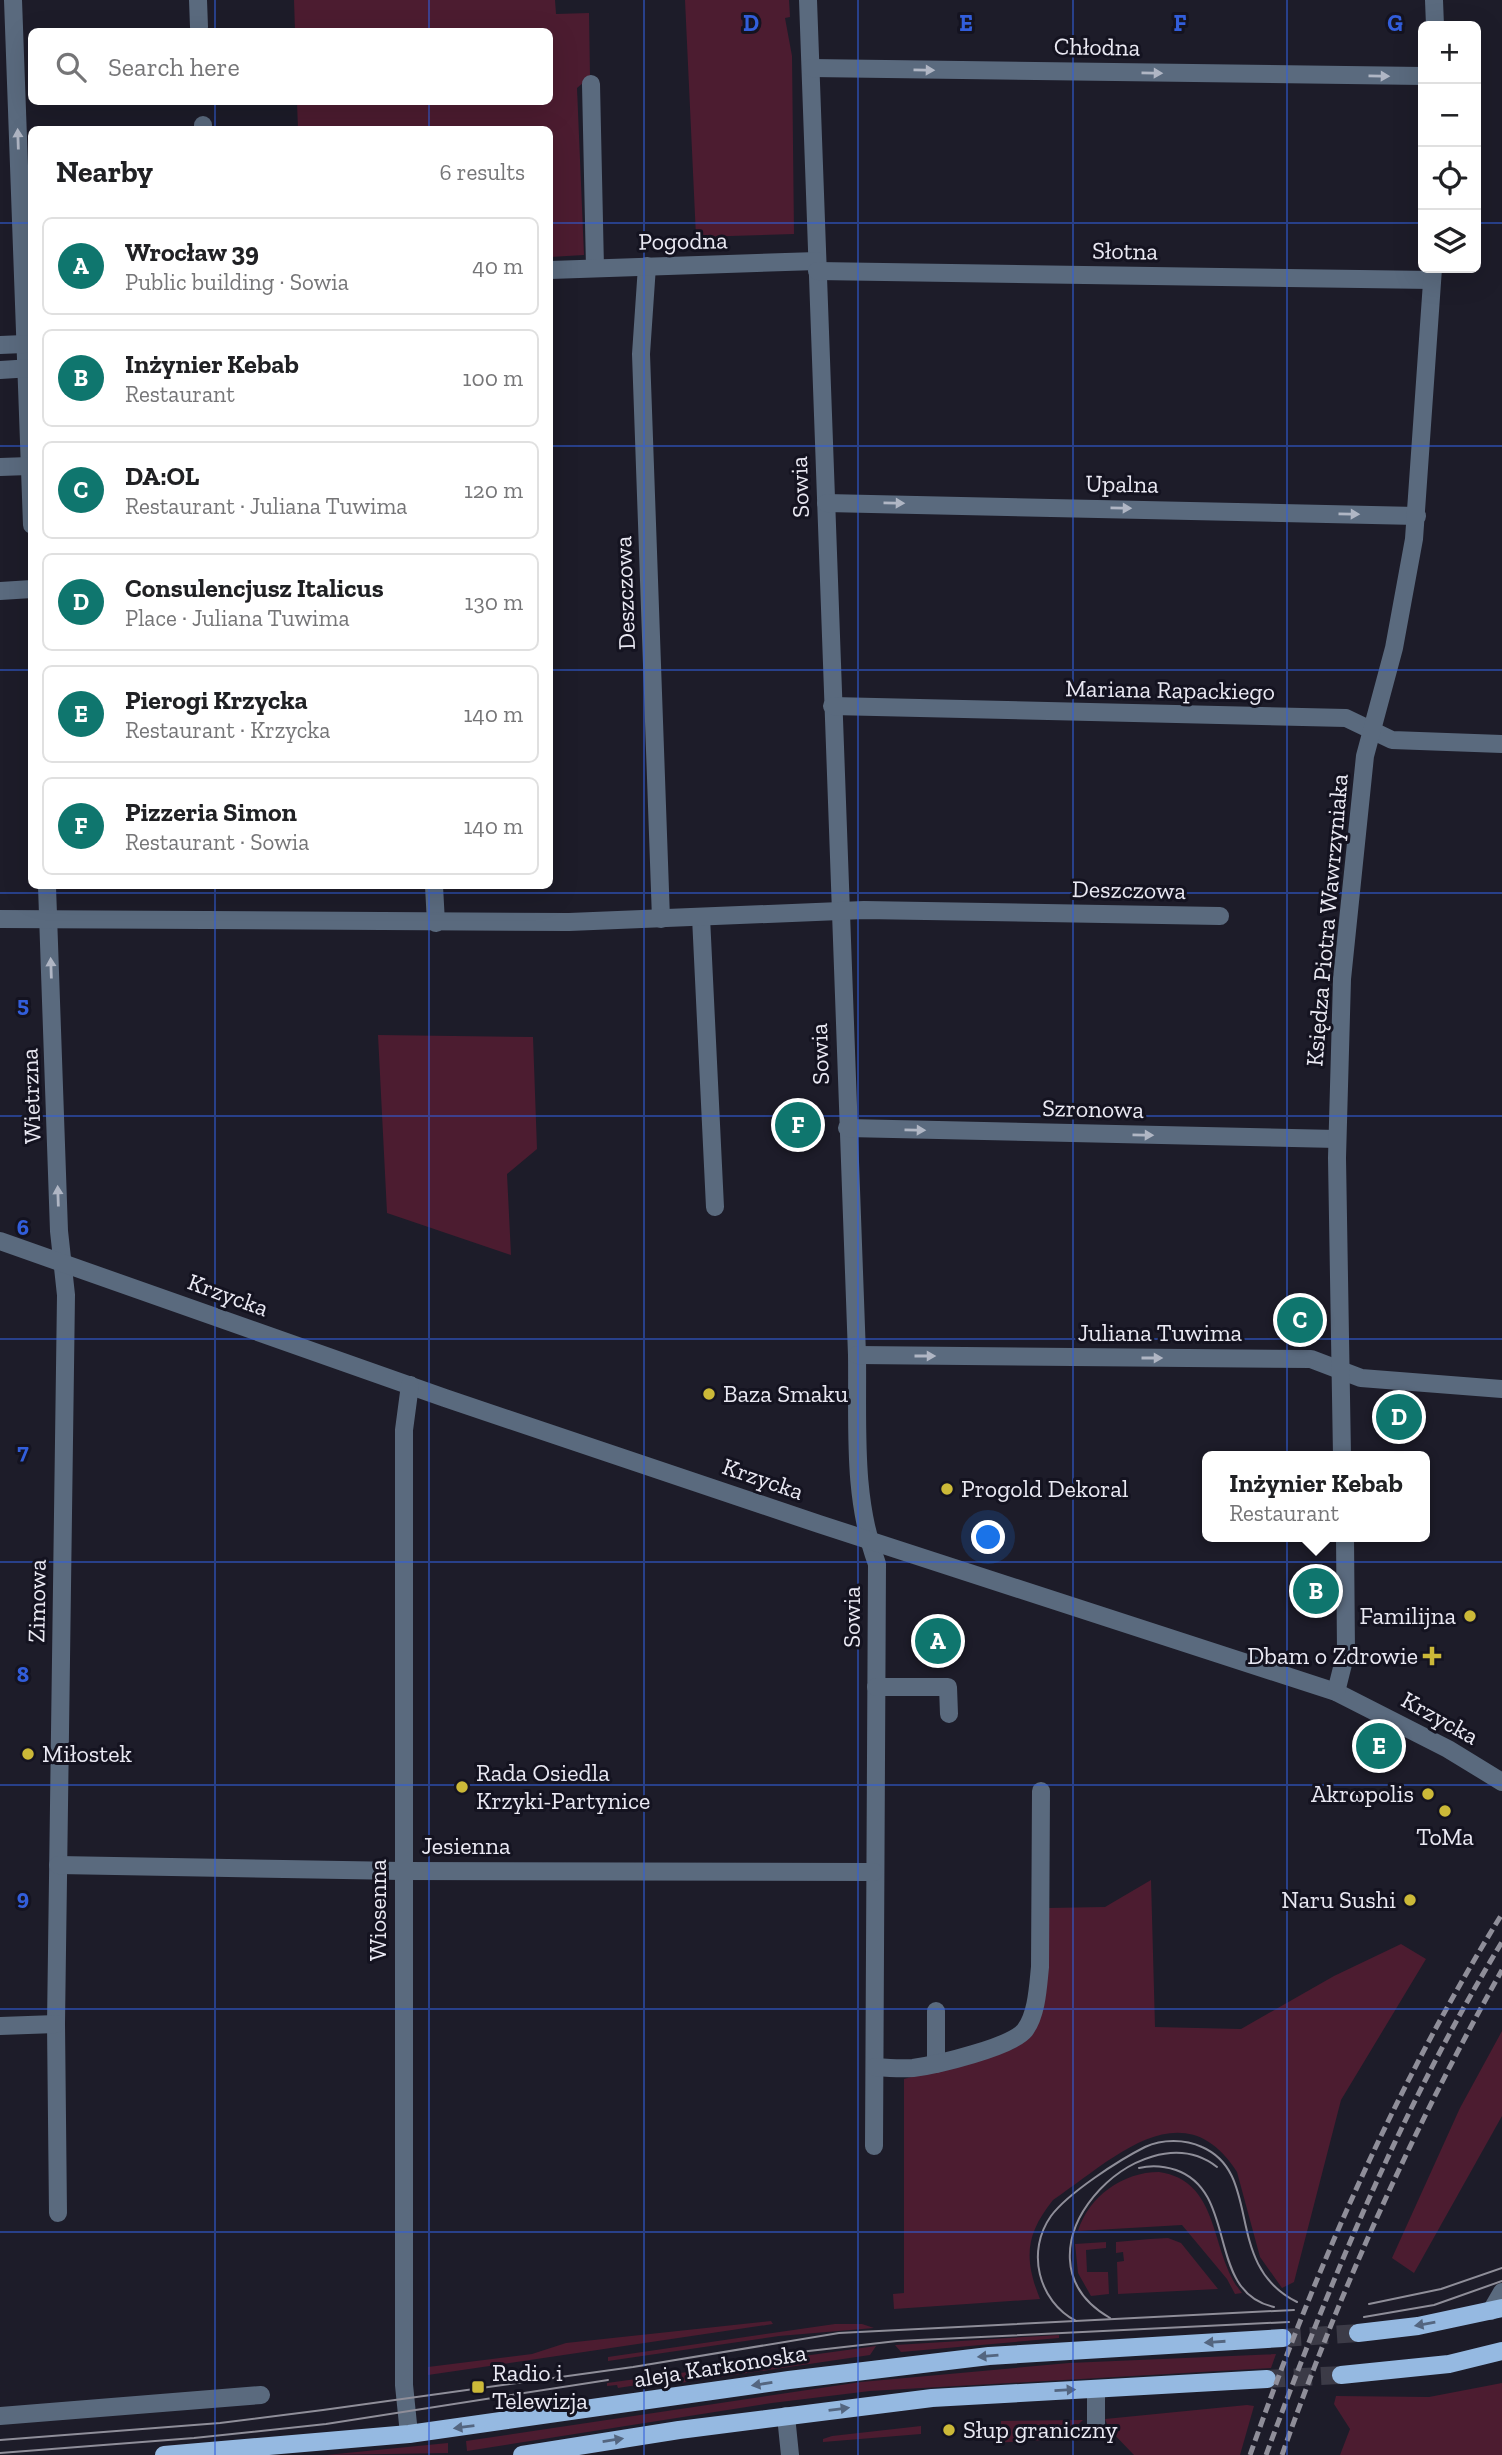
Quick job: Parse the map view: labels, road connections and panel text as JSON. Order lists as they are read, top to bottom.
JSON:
{
  "streets": {
    "main road": ["aleja Karkonoska"],
    "street": [
      "Chłodna",
      "Pogodna",
      "Słotna",
      "Upalna",
      "Sowia",
      "Deszczowa",
      "Mariana Rapackiego",
      "Księdza Piotra Wawrzyniaka",
      "Wietrzna",
      "Szronowa",
      "Krzycka",
      "Juliana Tuwima",
      "Zimowa",
      "Jesienna",
      "Wiosenna"
    ]
  },
  "crossings": [
    ["Chłodna", "Sowia"],
    ["Pogodna", "Słotna"],
    ["Pogodna", "Sowia"],
    ["Pogodna", "Deszczowa"],
    ["Słotna", "Sowia"],
    ["Słotna", "Księdza Piotra Wawrzyniaka"],
    ["Upalna", "Sowia"],
    ["Upalna", "Księdza Piotra Wawrzyniaka"],
    ["Sowia", "Deszczowa"],
    ["Sowia", "Mariana Rapackiego"],
    ["Sowia", "Szronowa"],
    ["Sowia", "Krzycka"],
    ["Sowia", "Juliana Tuwima"],
    ["Sowia", "Jesienna"],
    ["Deszczowa", "Wietrzna"],
    ["Mariana Rapackiego", "Księdza Piotra Wawrzyniaka"],
    ["Księdza Piotra Wawrzyniaka", "Szronowa"],
    ["Księdza Piotra Wawrzyniaka", "Juliana Tuwima"],
    ["Wietrzna", "Krzycka"],
    ["Wietrzna", "Zimowa"],
    ["Krzycka", "Zimowa"],
    ["Krzycka", "Wiosenna"],
    ["Zimowa", "Jesienna"],
    ["Jesienna", "Wiosenna"],
    ["Wiosenna", "aleja Karkonoska"]
  ],
  "one_way": [
    "Chłodna",
    "Upalna",
    "Wietrzna",
    "Szronowa",
    "Juliana Tuwima"
  ],
  "places": {
    "other": [
      "Baza Smaku",
      "Progold Dekoral",
      "Familijna",
      "Miłostek",
      "Rada Osiedla Krzyki-Partynice",
      "Akrωpolis",
      "ToMa",
      "Naru Sushi",
      "Słup graniczny"
    ],
    "health": ["Dbam o Zdrowie"],
    "transit": ["Radio i Telewizja"]
  },
  "page": {
    "map_buttons": ["+", "−"],
    "search": "Search here",
    "heading": ["Nearby", "6 results"],
    "list": [
      {
        "mark": "A",
        "name": "Wrocław 39",
        "note": "Public building · Sowia",
        "value": "40 m"
      },
      {
        "mark": "B",
        "name": "Inżynier Kebab",
        "note": "Restaurant",
        "value": "100 m"
      },
      {
        "mark": "C",
        "name": "DA:OL",
        "note": "Restaurant · Juliana Tuwima",
        "value": "120 m"
      },
      {
        "mark": "D",
        "name": "Consulencjusz Italicus",
        "note": "Place · Juliana Tuwima",
        "value": "130 m"
      },
      {
        "mark": "E",
        "name": "Pierogi Krzycka",
        "note": "Restaurant · Krzycka",
        "value": "140 m"
      },
      {
        "mark": "F",
        "name": "Pizzeria Simon",
        "note": "Restaurant · Sowia",
        "value": "140 m"
      }
    ],
    "pins": [
      "F",
      "C",
      "D",
      "B",
      "A",
      "E"
    ],
    "popup": ["Inżynier Kebab", "Restaurant"]
  },
  "grid": {
    "columns": [
      "D",
      "E",
      "F",
      "G"
    ],
    "rows": [
      "5",
      "6",
      "7",
      "8",
      "9"
    ]
  }
}
